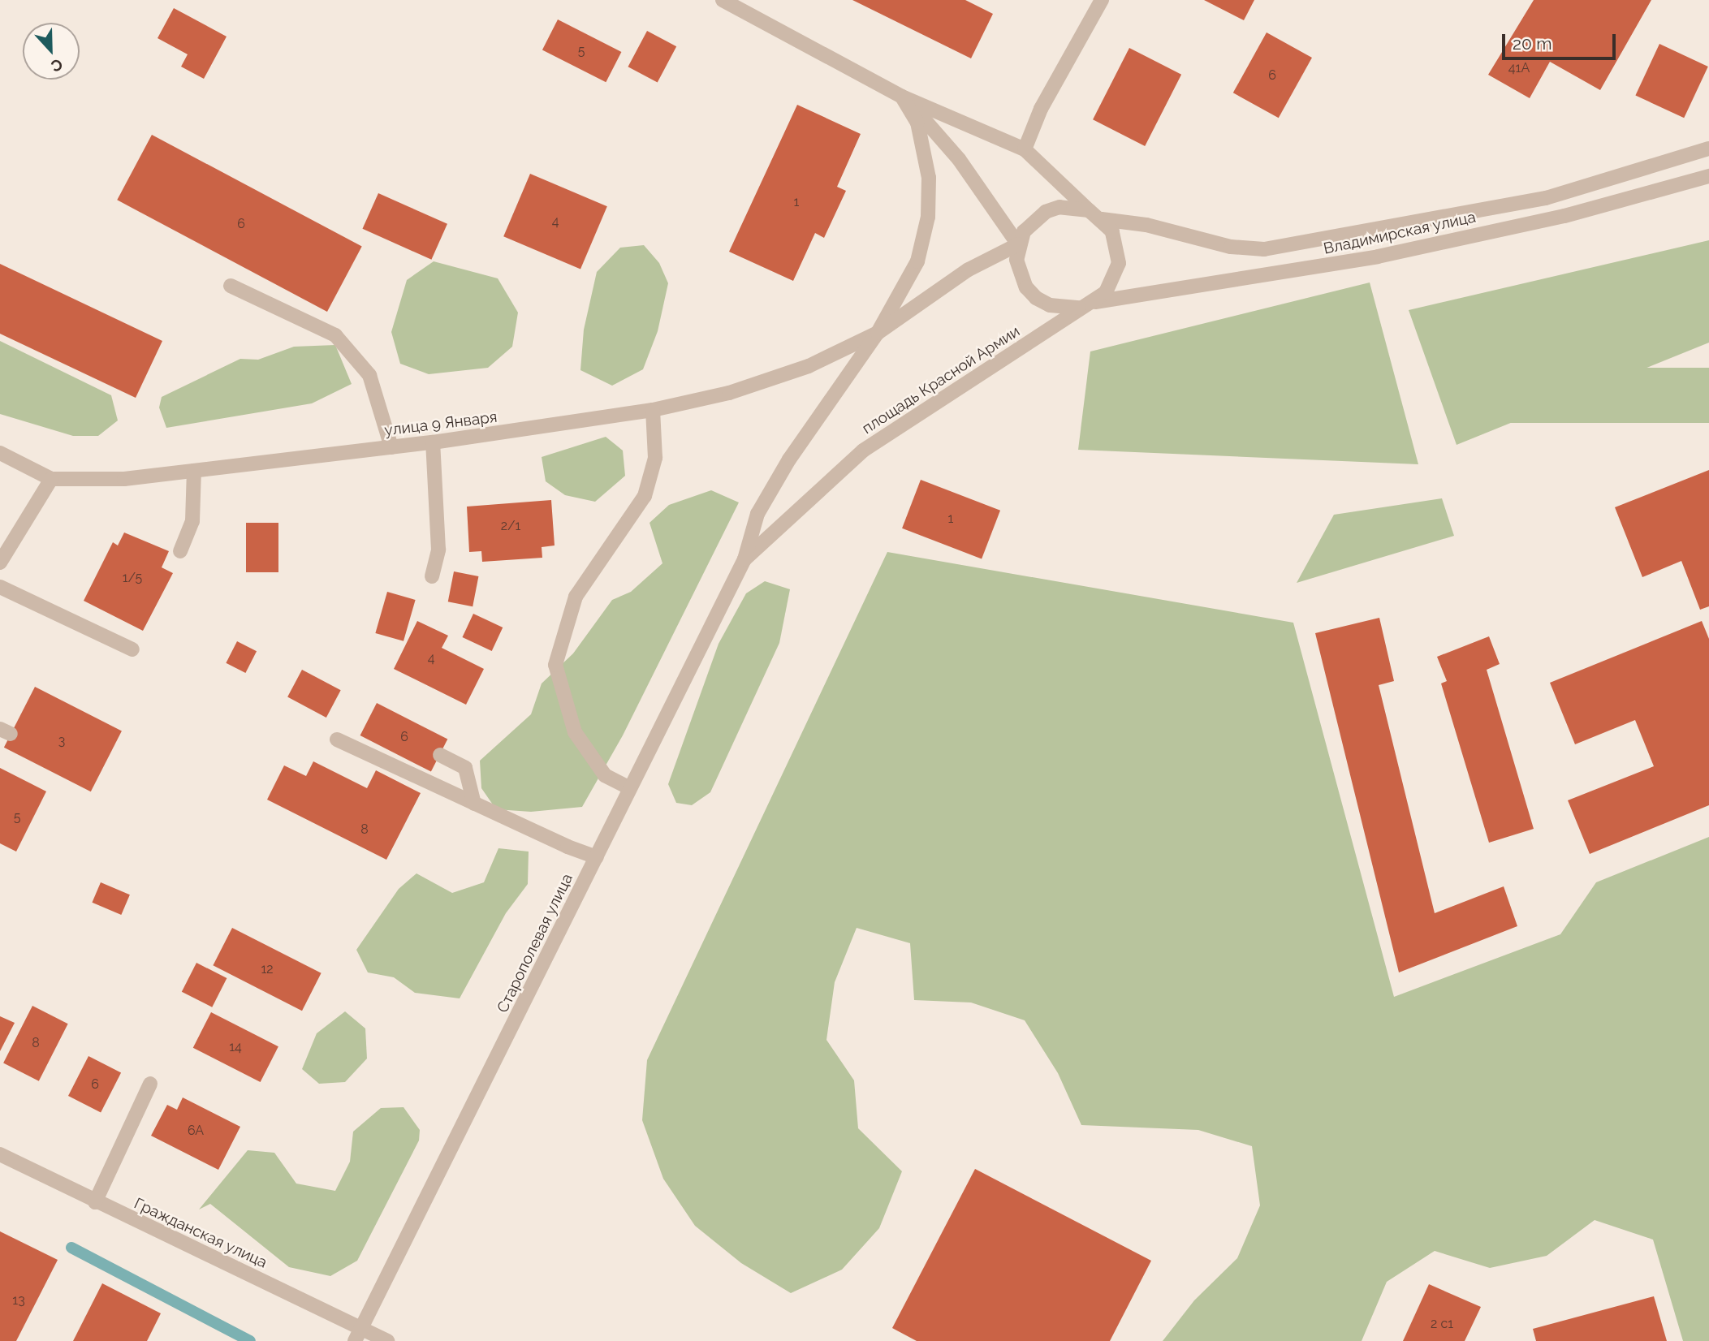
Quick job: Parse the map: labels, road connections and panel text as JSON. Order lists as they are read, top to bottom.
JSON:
{
  "streets": {
    "street": [
      "Владимирская улица",
      "площадь Красной Армии",
      "улица 9 Января",
      "Старополевая улица",
      "Гражданская улица"
    ]
  },
  "crossings": [
    ["Владимирская улица", "площадь Красной Армии"],
    ["площадь Красной Армии", "Старополевая улица"],
    ["Старополевая улица", "Гражданская улица"]
  ],
  "house_numbers": [
    "5",
    "41А",
    "6",
    "1",
    "4",
    "6",
    "1",
    "2/1",
    "1/5",
    "4",
    "6",
    "3",
    "5",
    "8",
    "12",
    "8",
    "14",
    "6",
    "6А",
    "13",
    "2 с1"
  ],
  "scale_bar": "20 m",
  "north": "bottom"
}
